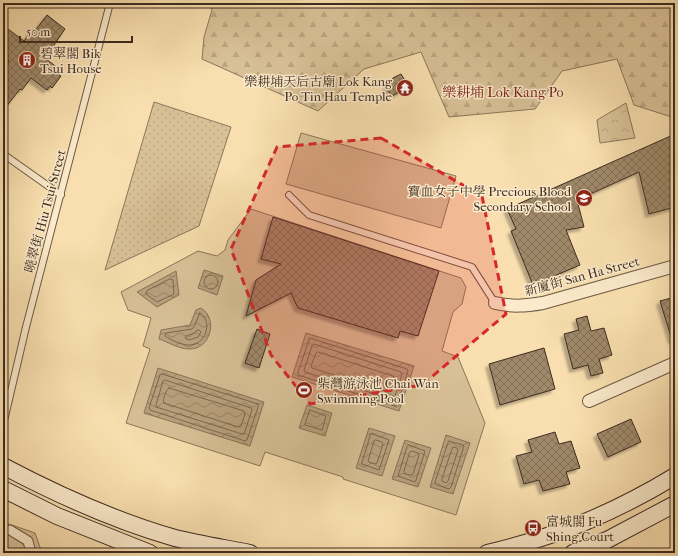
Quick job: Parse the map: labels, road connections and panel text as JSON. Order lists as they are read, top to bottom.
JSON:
{
  "streets": {
    "street": ["新廈街 San Ha Street"],
    "lane": ["曉翠街 Hiu Tsui Street"]
  },
  "districts": ["樂耕埔 Lok Kang Po"],
  "places": {
    "building": ["碧翠閣 Bik Tsui House"],
    "temple": ["樂耕埔天后古廟 Lok Kang Po Tin Hau Temple"],
    "school or university": ["寶血女子中學 Precious Blood Secondary School"],
    "sports": ["柴灣游泳池 Chai Wan Swimming Pool"],
    "bus stop": ["富城閣 Fu Shing Court"]
  },
  "scale_bar": "50 m"
}
